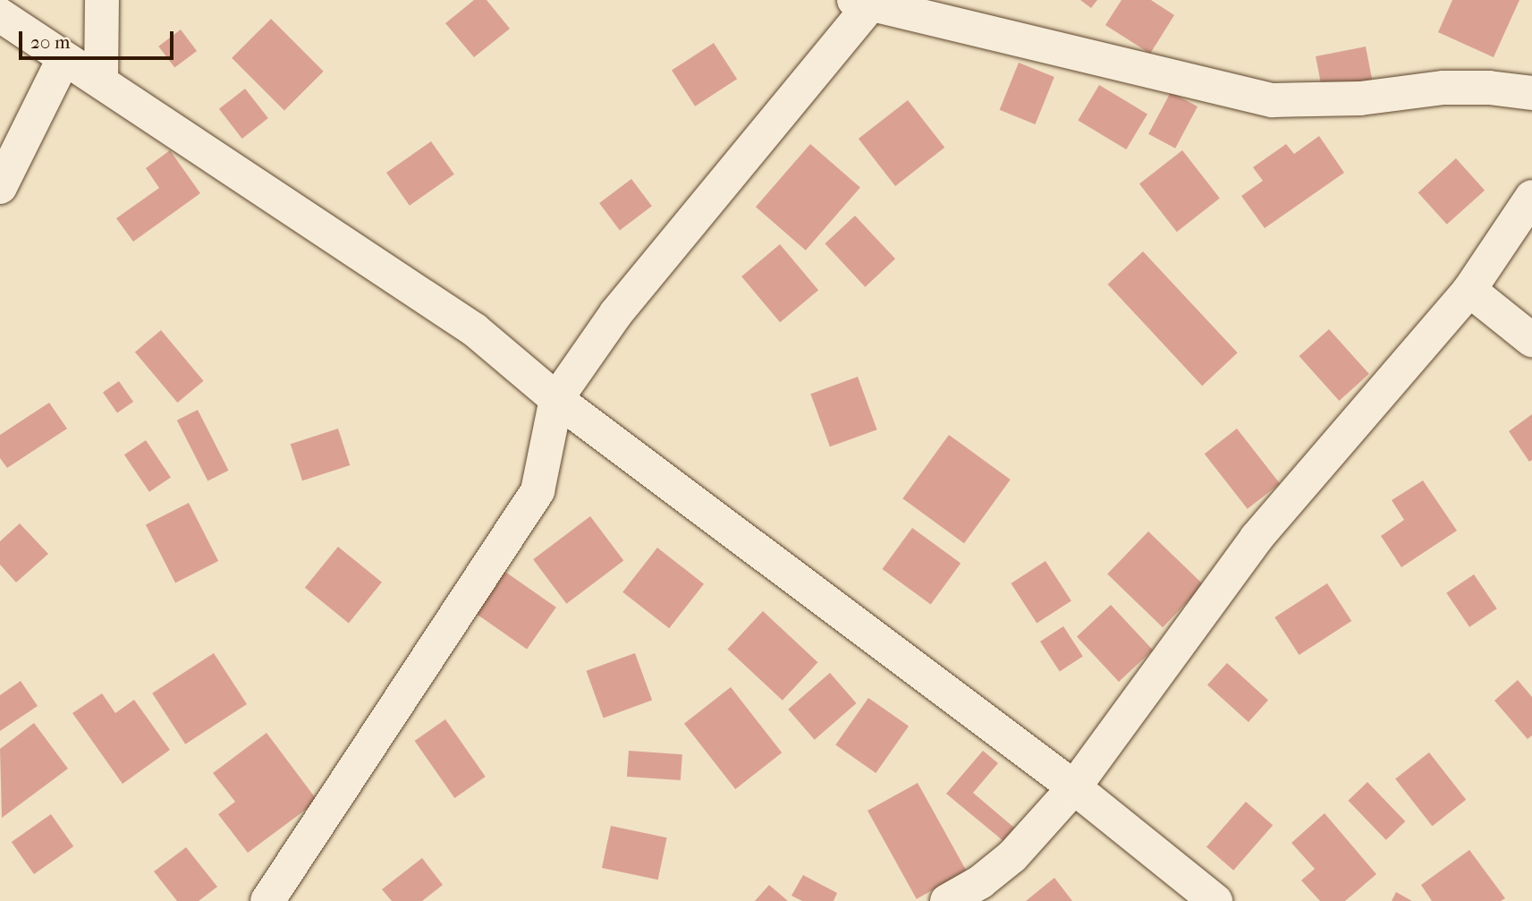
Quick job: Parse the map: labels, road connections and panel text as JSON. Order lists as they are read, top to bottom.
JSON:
{
  "scale_bar": "20 m"
}
